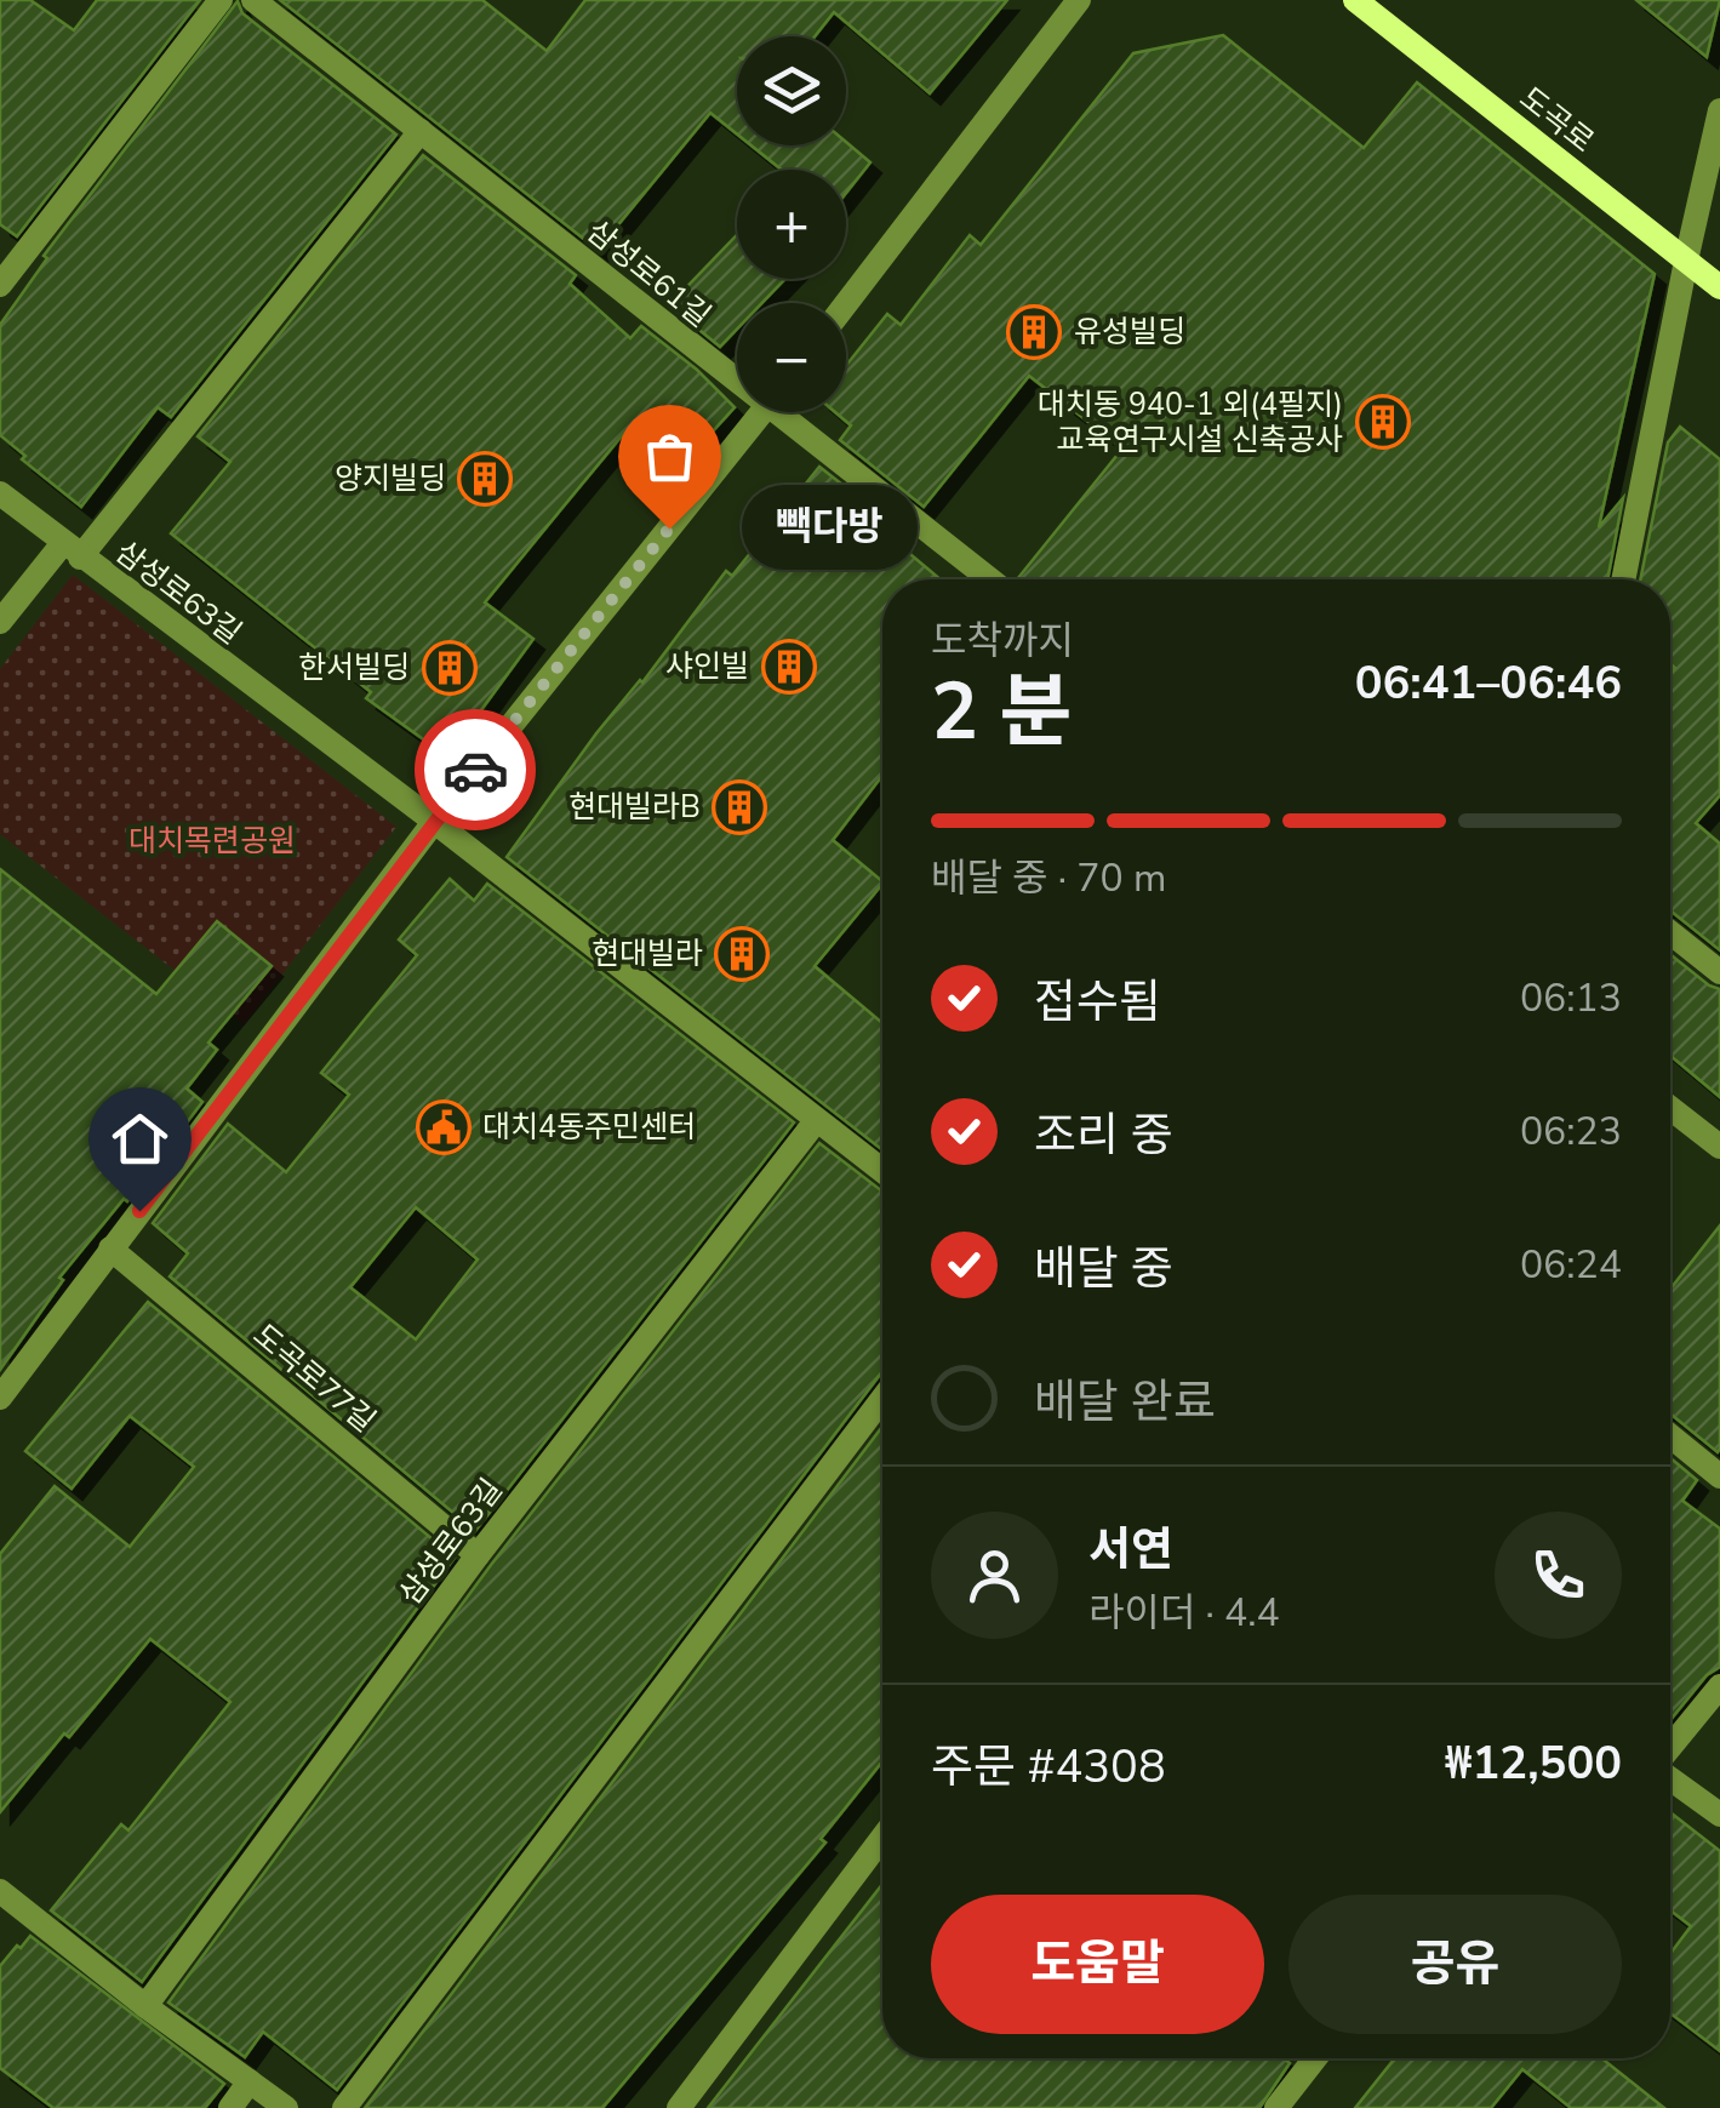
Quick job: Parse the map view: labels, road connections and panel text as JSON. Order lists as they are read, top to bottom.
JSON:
{
  "streets": {
    "main road": ["도곡로"],
    "street": ["삼성로61길", "삼성로63길", "도곡로77길"]
  },
  "crossings": [
    ["삼성로61길", "삼성로63길"],
    ["삼성로63길", "도곡로77길"]
  ],
  "parks": ["대치목련공원"],
  "places": {
    "building": [
      "유성빌딩",
      "대치동 940-1 외(4필지) 교육연구시설 신축공사",
      "양지빌딩",
      "샤인빌",
      "한서빌딩",
      "현대빌라B",
      "현대빌라"
    ],
    "other": ["빽다방"],
    "public building": ["대치4동주민센터"]
  },
  "page": {
    "map_buttons": ["+", "−"],
    "bubble": "빽다방",
    "heading": ["2 분", "도착까지", "06:41–06:46"],
    "panel": [
      "서연",
      "라이더 · 4.4",
      "주문 #4308",
      "₩12,500"
    ],
    "bar": "배달 중 · 70 m",
    "list": [
      ["접수됨", "06:13"],
      ["조리 중", "06:23"],
      ["배달 중", "06:24"],
      "배달 완료"
    ],
    "buttons": ["도움말", "공유"]
  }
}
